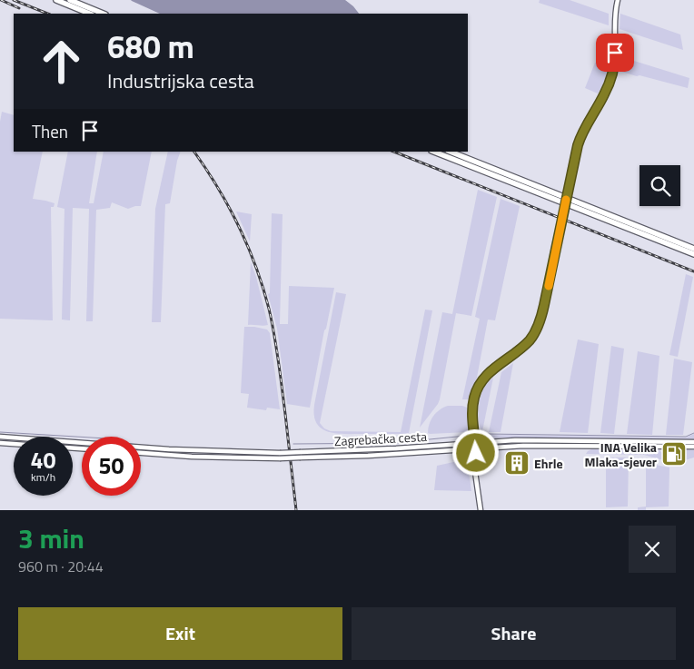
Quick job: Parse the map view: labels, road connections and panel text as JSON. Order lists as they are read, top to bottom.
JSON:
{
  "streets": {
    "main road": ["Zagrebačka cesta"]
  },
  "places": {
    "fuel station": ["INA Velika Mlaka-sjever"],
    "building": ["Ehrle"]
  },
  "page": {
    "turn": ["680 m", "Industrijska cesta"],
    "then": "Then",
    "speed": "40 km/h",
    "limit": "50",
    "heading": ["3 min", "960 m · 20:44"],
    "buttons": ["Exit", "Share"]
  }
}
